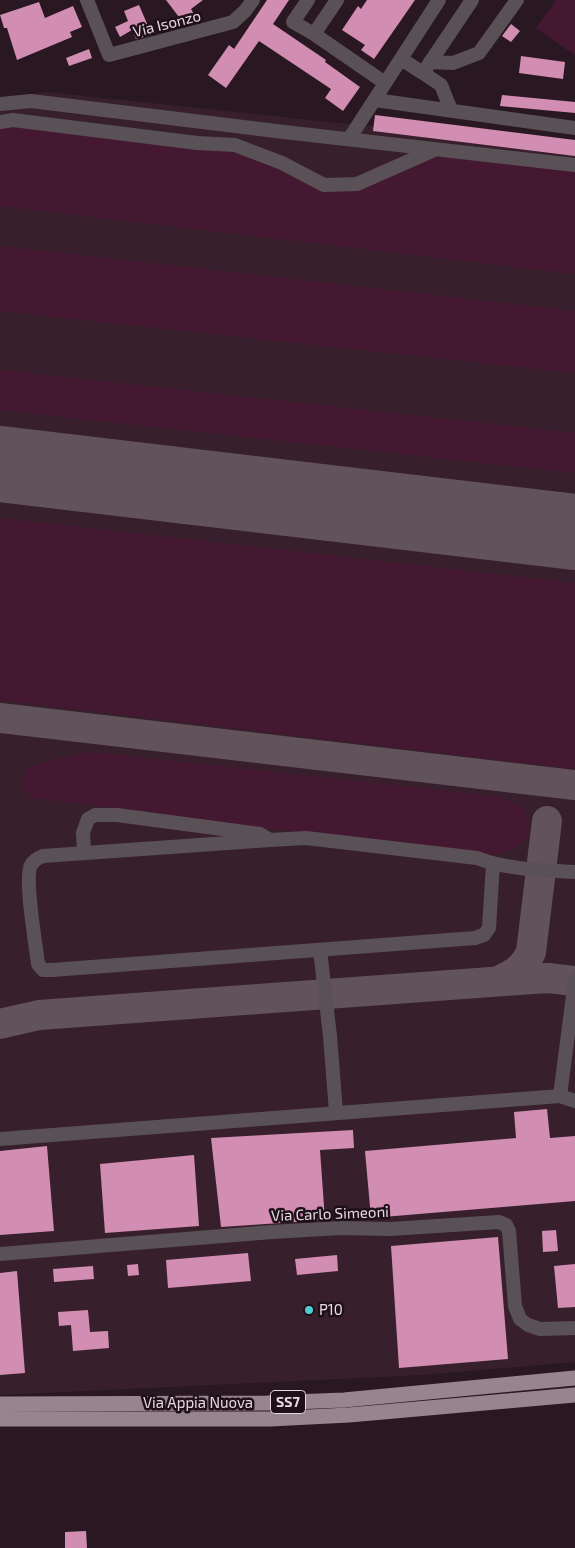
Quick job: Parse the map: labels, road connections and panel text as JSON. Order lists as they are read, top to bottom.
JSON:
{
  "streets": {
    "main road": ["SS7", "Via Appia Nuova"],
    "street": ["Via Isonzo", "Via Carlo Simeoni"]
  },
  "places": ["P10"]
}
